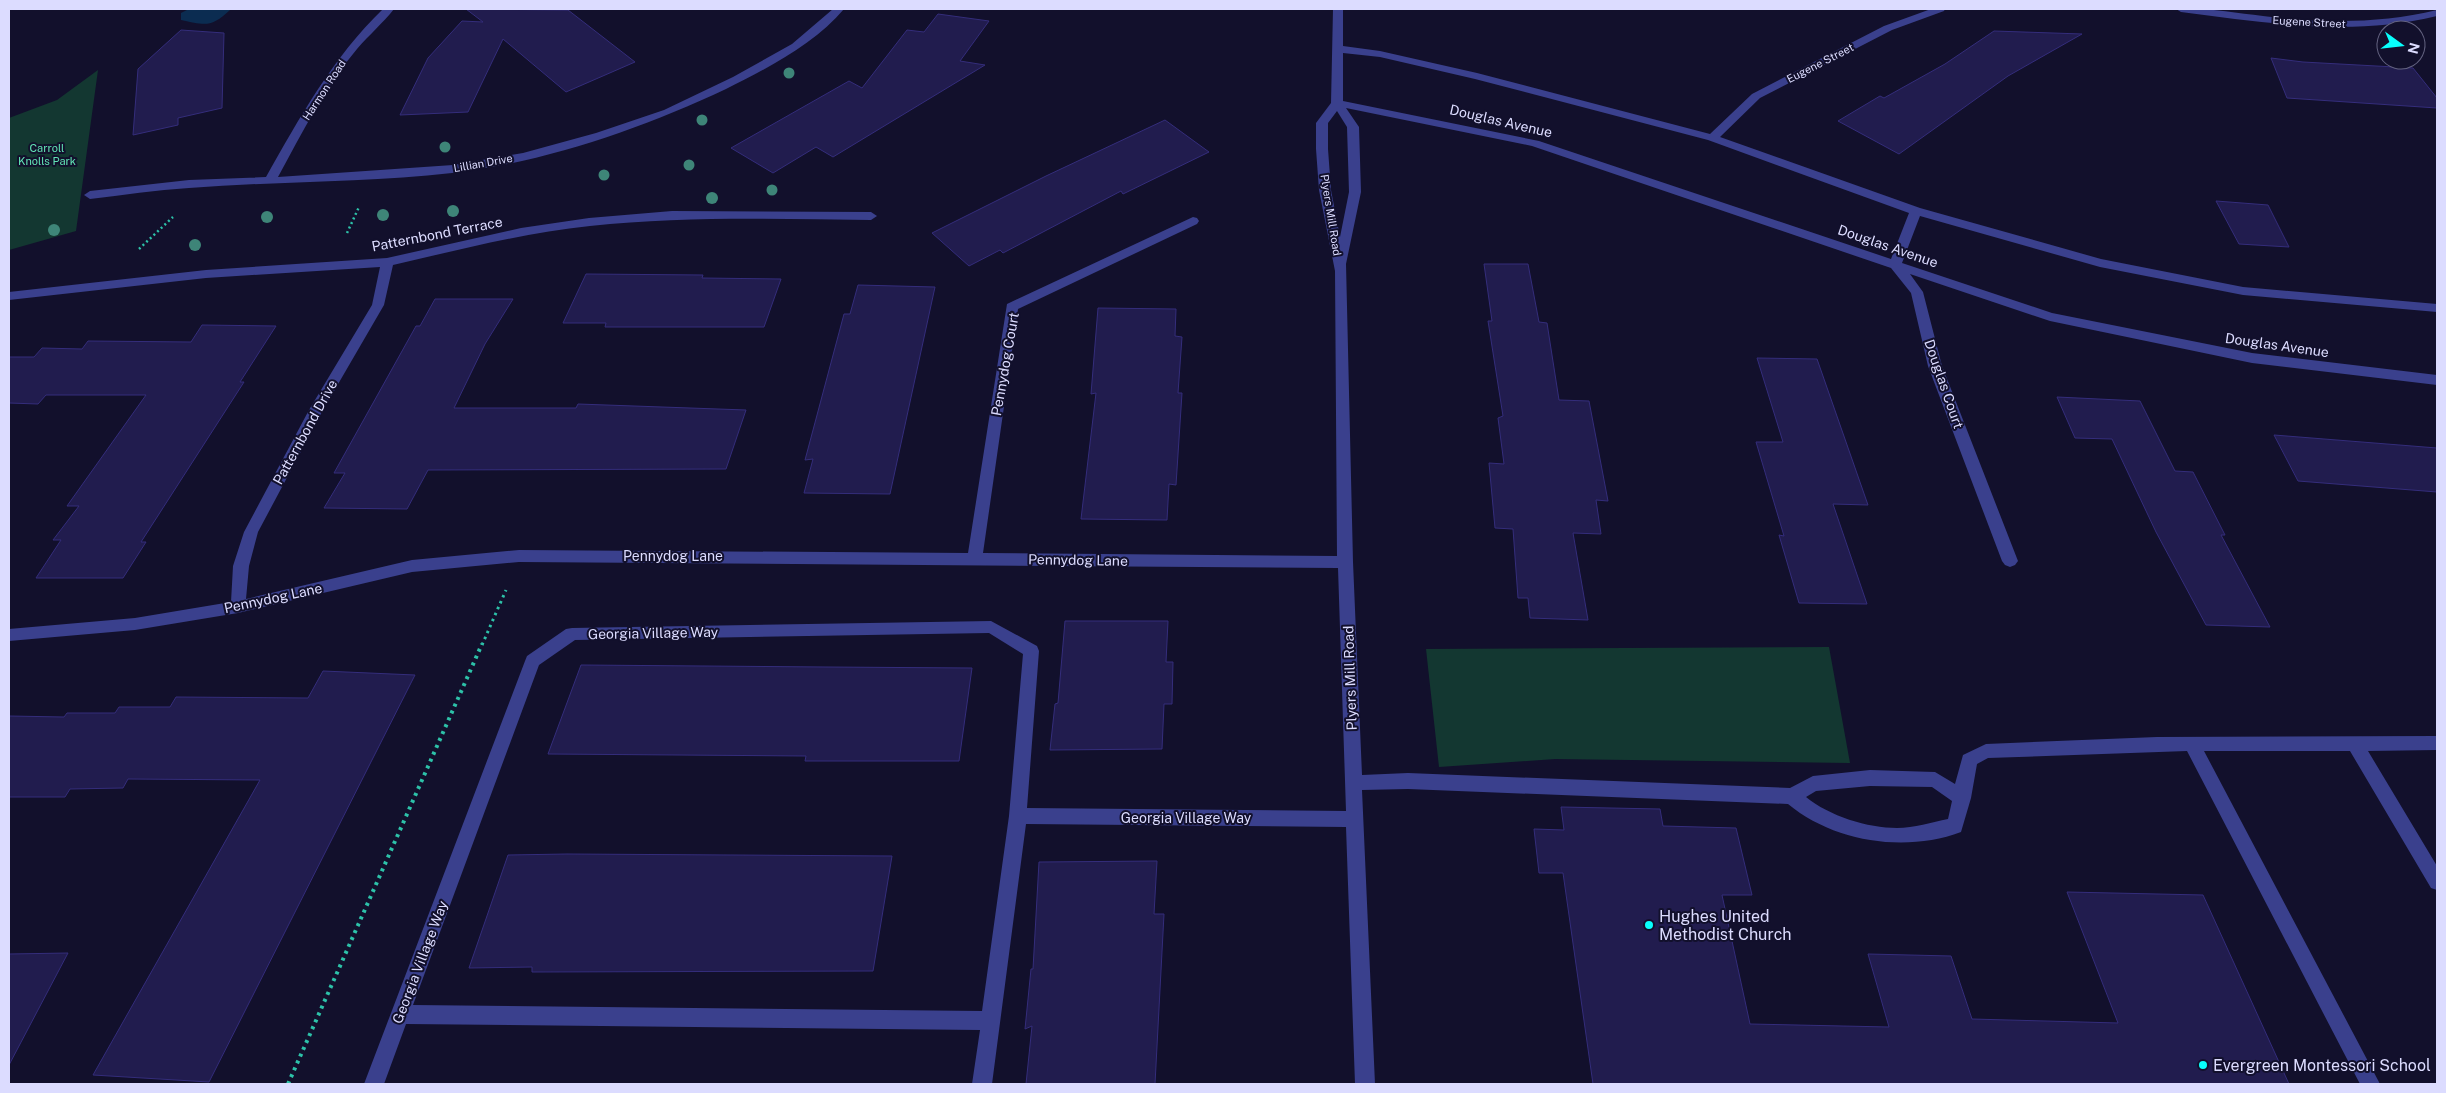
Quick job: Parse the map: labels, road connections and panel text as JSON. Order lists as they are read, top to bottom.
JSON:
{
  "streets": {
    "street": [
      "Eugene Street",
      "Harmon Road",
      "Douglas Avenue",
      "Lillian Drive",
      "Plyers Mill Road",
      "Patternbond Terrace",
      "Pennydog Court",
      "Douglas Court",
      "Patternbond Drive",
      "Pennydog Lane",
      "Georgia Village Way"
    ]
  },
  "crossings": [
    ["Harmon Road", "Lillian Drive"],
    ["Douglas Avenue", "Plyers Mill Road"],
    ["Douglas Avenue", "Douglas Court"],
    ["Plyers Mill Road", "Pennydog Lane"],
    ["Plyers Mill Road", "Georgia Village Way"],
    ["Patternbond Terrace", "Patternbond Drive"],
    ["Pennydog Court", "Pennydog Lane"],
    ["Patternbond Drive", "Pennydog Lane"]
  ],
  "parks": ["Carroll Knolls Park"],
  "places": ["Hughes United Methodist Church", "Evergreen Montessori School"],
  "north": "right"
}
